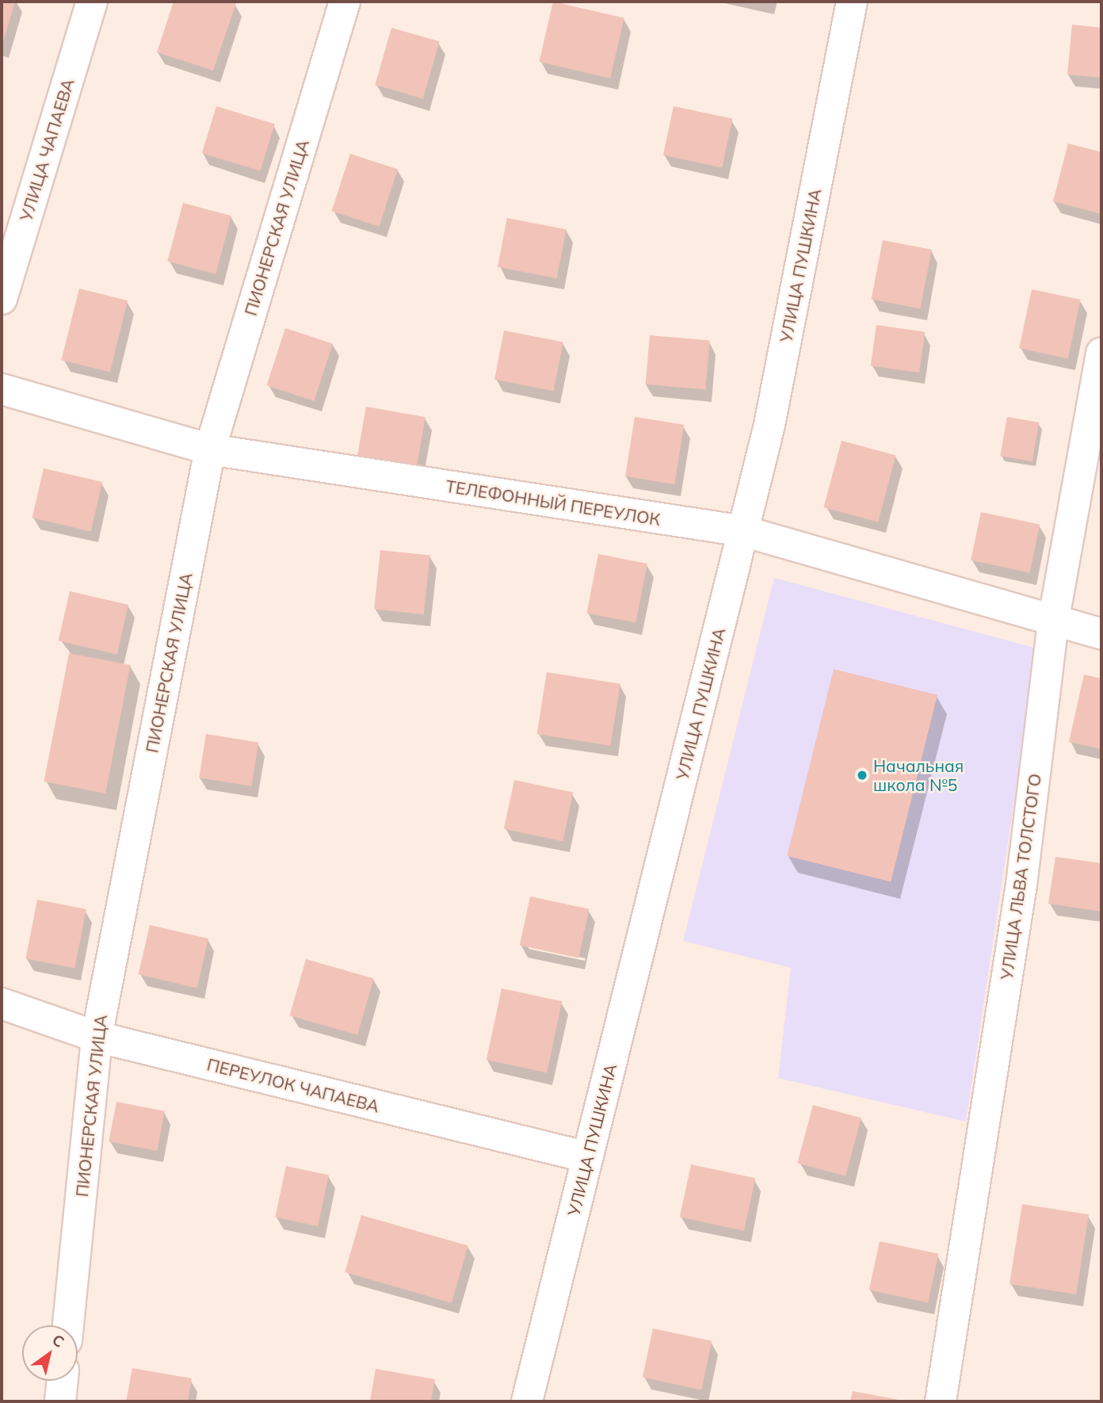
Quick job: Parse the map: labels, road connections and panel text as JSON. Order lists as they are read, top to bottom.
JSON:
{
  "streets": {
    "street": [
      "УЛИЦА ЧАПАЕВА",
      "ПИОНЕРСКАЯ УЛИЦА",
      "УЛИЦА ПУШКИНА",
      "ТЕЛЕФОННЫЙ ПЕРЕУЛОК",
      "УЛИЦА ЛЬВА ТОЛСТОГО",
      "ПЕРЕУЛОК ЧАПАЕВА"
    ]
  },
  "crossings": [
    ["ПИОНЕРСКАЯ УЛИЦА", "ТЕЛЕФОННЫЙ ПЕРЕУЛОК"],
    ["ПИОНЕРСКАЯ УЛИЦА", "ПЕРЕУЛОК ЧАПАЕВА"],
    ["УЛИЦА ПУШКИНА", "ТЕЛЕФОННЫЙ ПЕРЕУЛОК"],
    ["УЛИЦА ПУШКИНА", "ПЕРЕУЛОК ЧАПАЕВА"],
    ["ТЕЛЕФОННЫЙ ПЕРЕУЛОК", "УЛИЦА ЛЬВА ТОЛСТОГО"]
  ],
  "places": ["Начальная школа №5"],
  "north": "top right"
}
